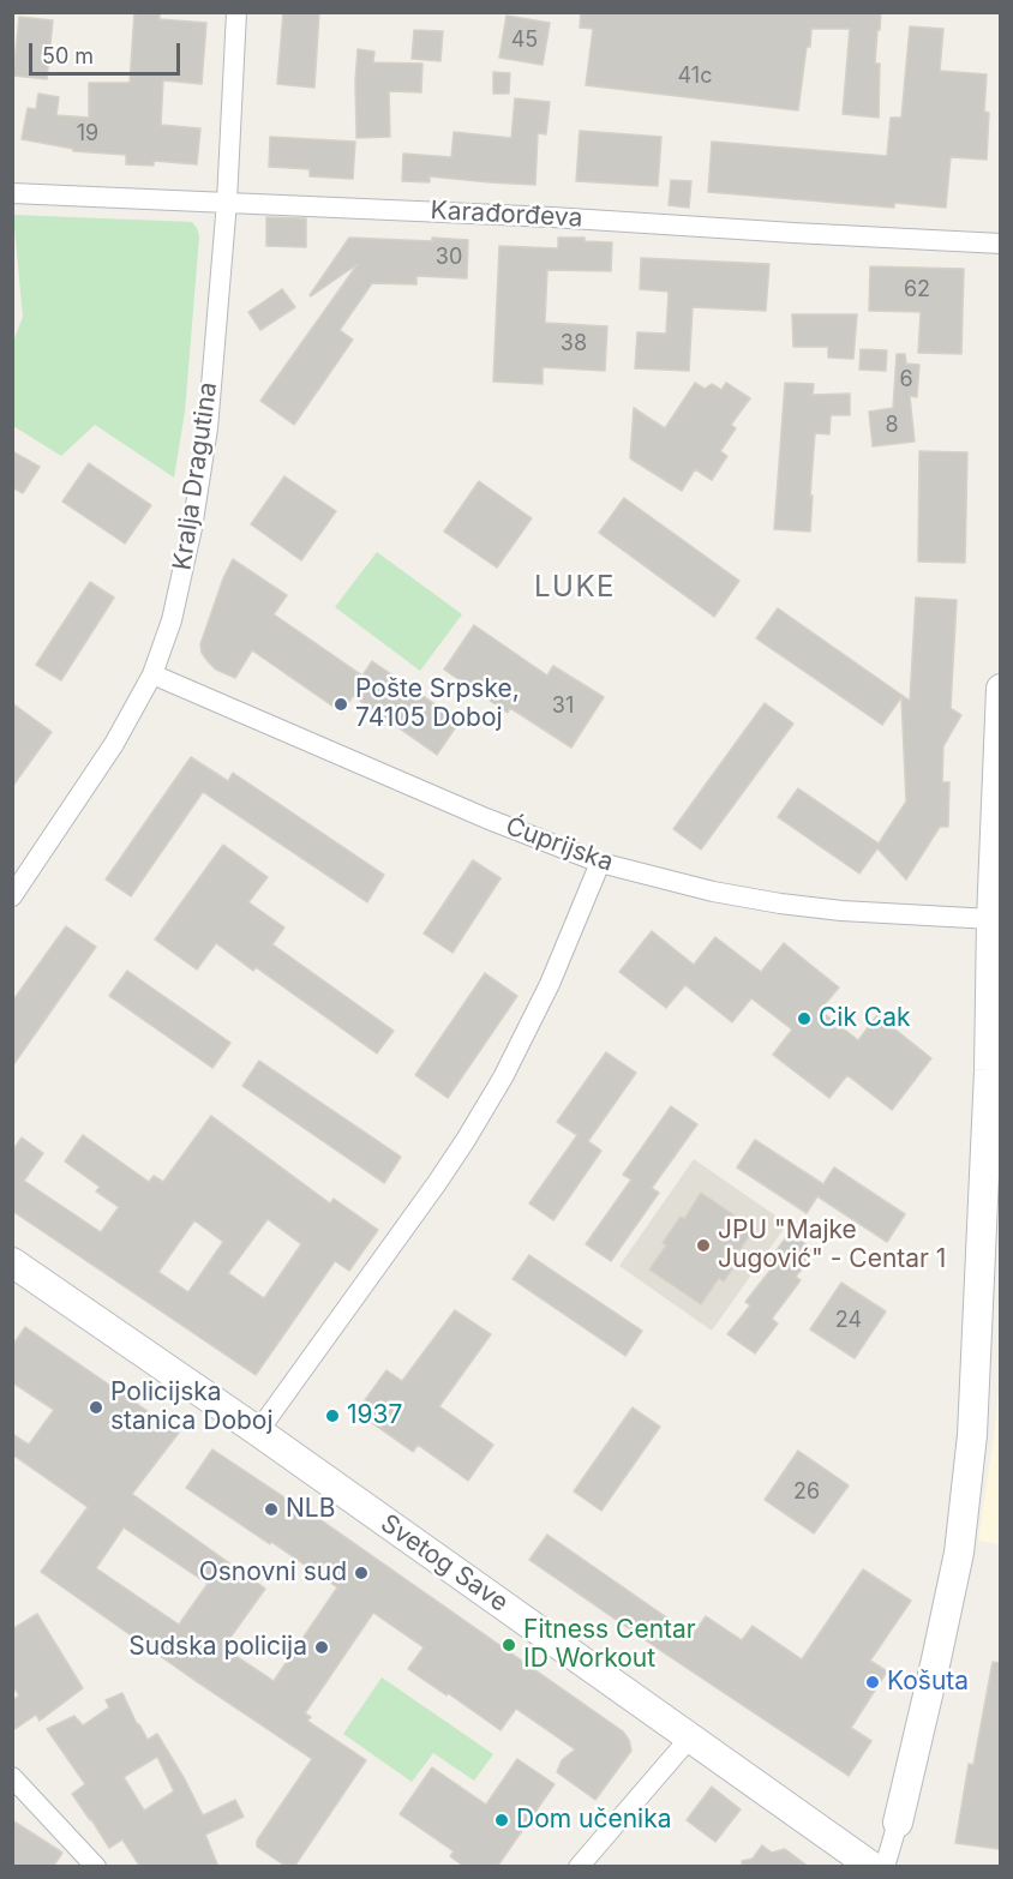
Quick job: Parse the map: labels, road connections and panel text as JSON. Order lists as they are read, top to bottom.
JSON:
{
  "streets": {
    "street": [
      "Karađorđeva",
      "Kralja Dragutina",
      "Ćuprijska",
      "Svetog Save"
    ]
  },
  "crossings": [
    ["Karađorđeva", "Kralja Dragutina"],
    ["Kralja Dragutina", "Ćuprijska"]
  ],
  "districts": ["LUKE"],
  "places": [
    "Pošte Srpske, 74105 Doboj",
    "Cik Cak",
    "JPU \"Majke Jugović\" - Centar 1",
    "Policijska stanica Doboj",
    "1937",
    "NLB",
    "Osnovni sud",
    "Fitness Centar ID Workout",
    "Sudska policija",
    "Košuta",
    "Dom učenika"
  ],
  "house_numbers": [
    "45",
    "41c",
    "19",
    "30",
    "62",
    "38",
    "6",
    "8",
    "31",
    "24",
    "26"
  ],
  "scale_bar": "50 m"
}
